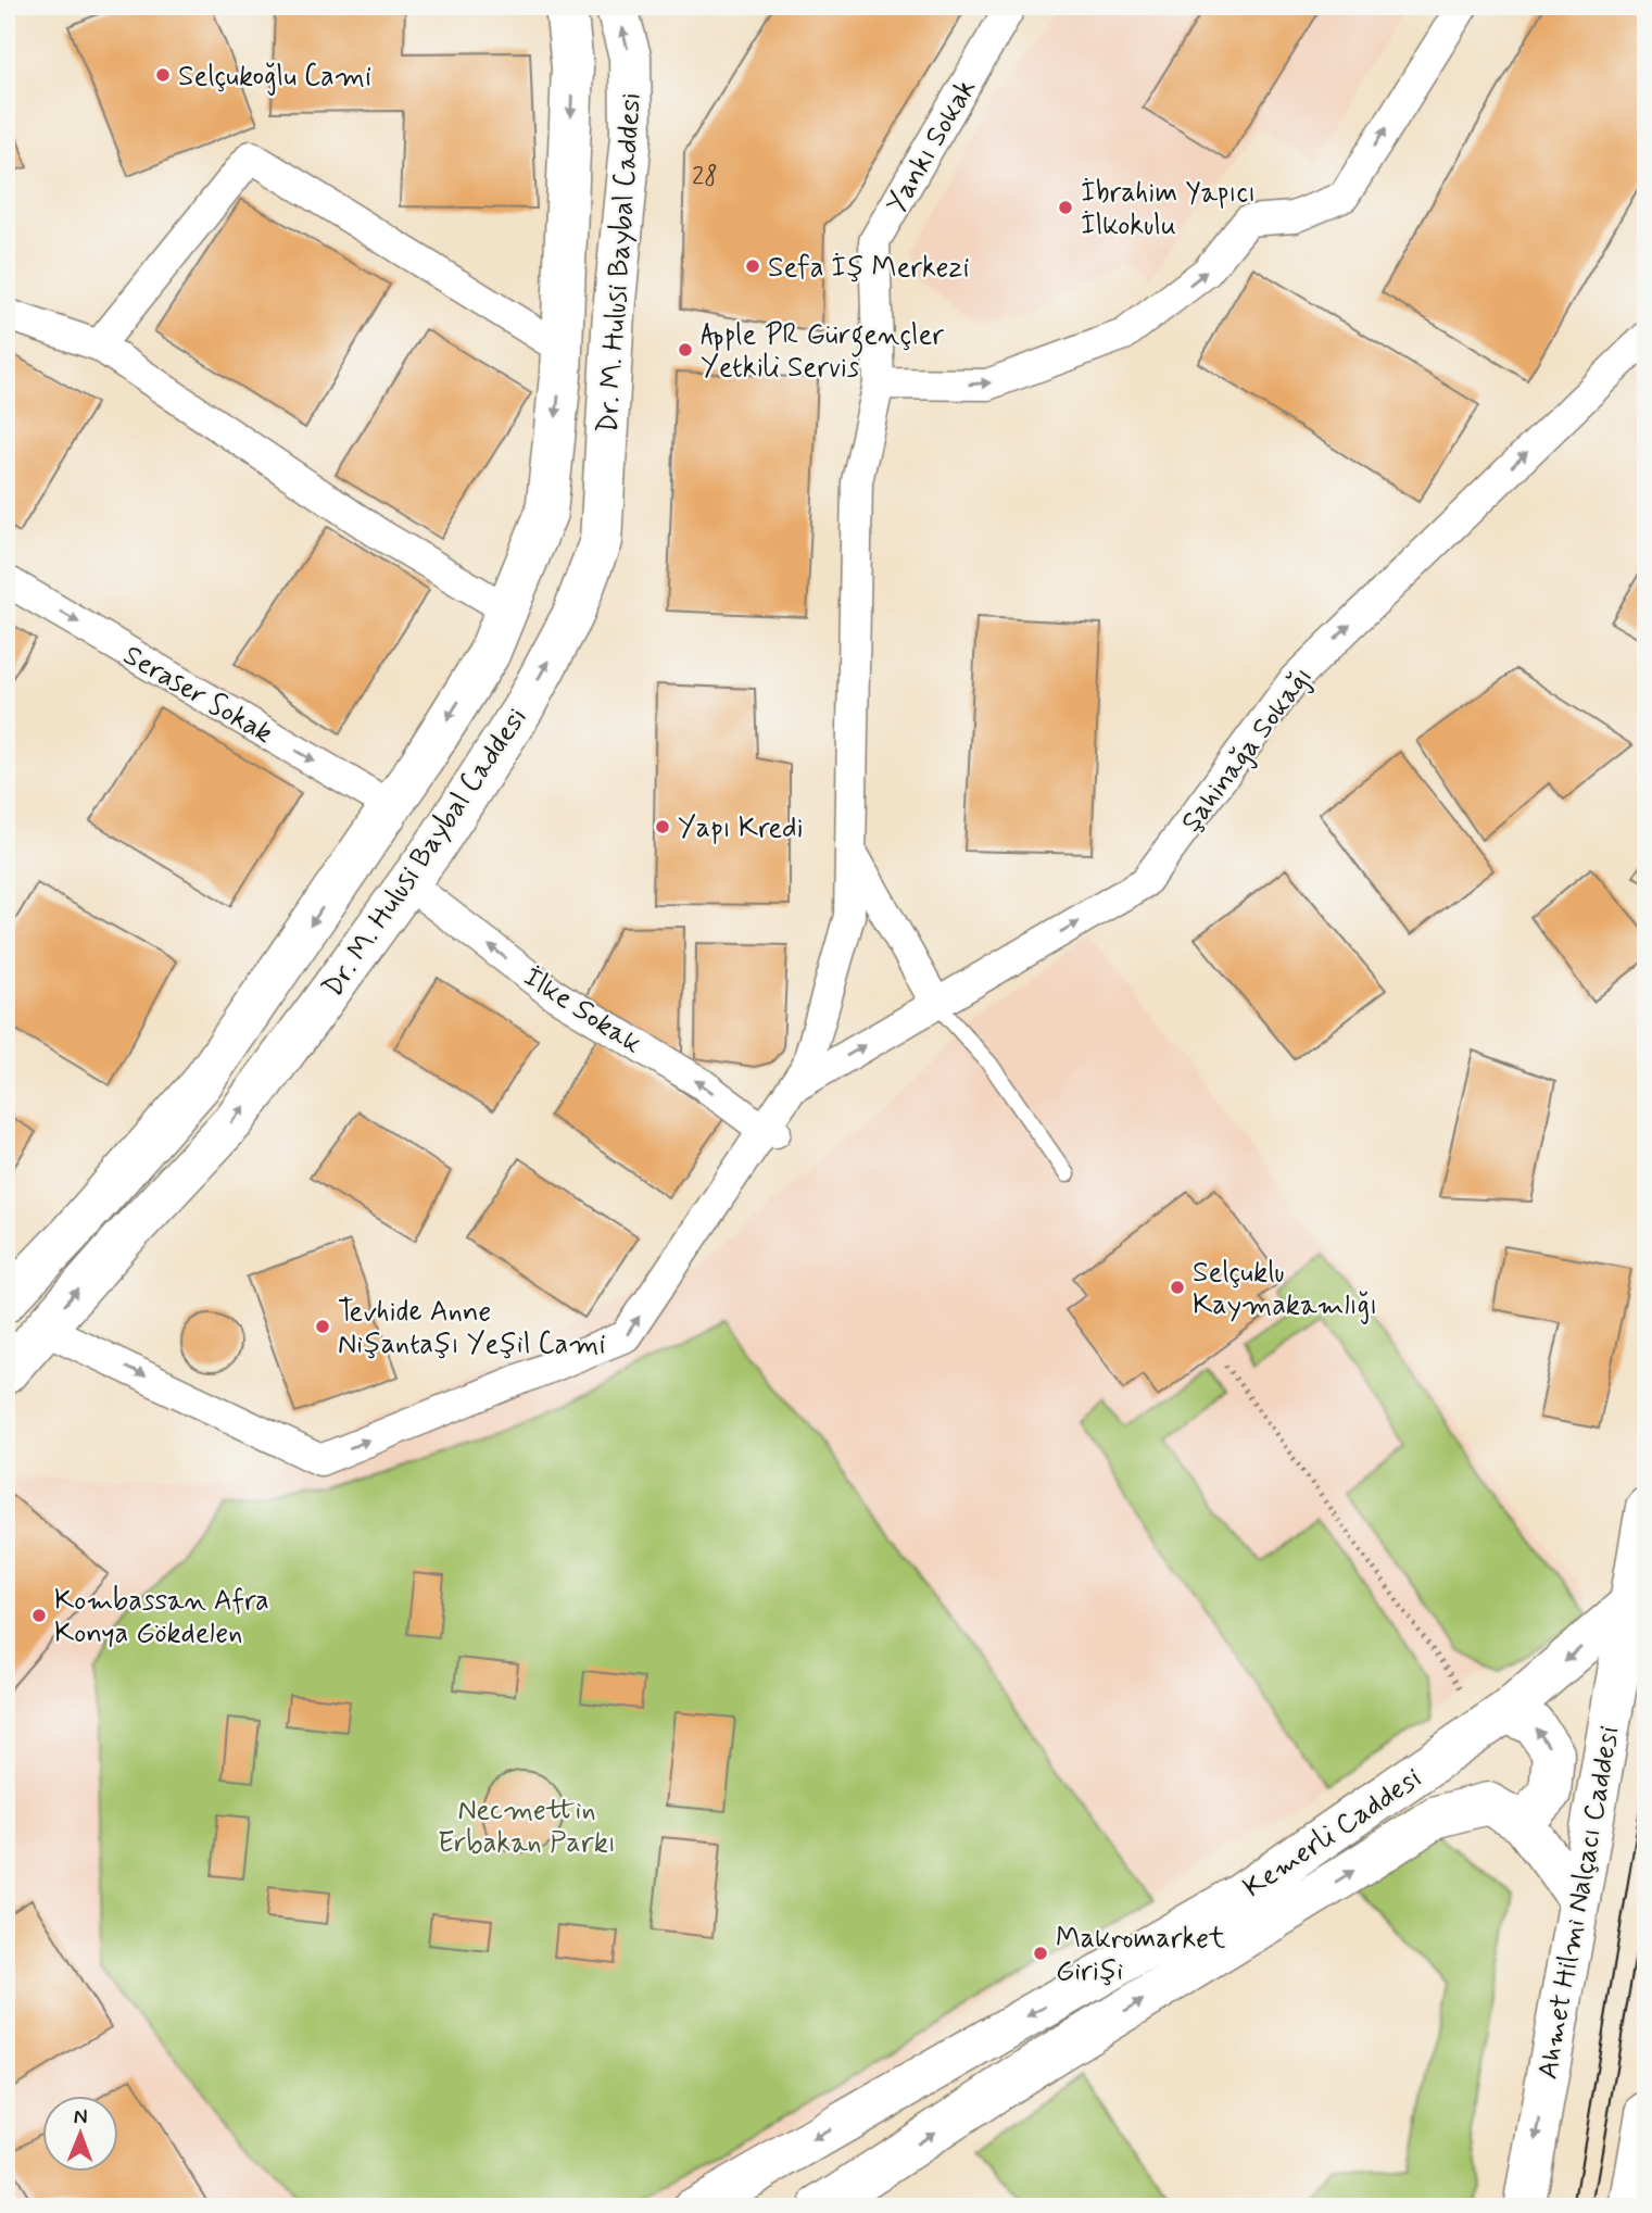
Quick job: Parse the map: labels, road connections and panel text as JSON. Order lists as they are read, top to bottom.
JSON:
{
  "streets": {
    "street": [
      "Yankı Sokak",
      "Dr. M. Hulusi Baybal Caddesi",
      "Seraser Sokak",
      "Şahinağa Sokağı",
      "İlke Sokak",
      "Kemerli Caddesi",
      "Ahmet Hilmi Nalçacı Caddesi"
    ]
  },
  "crossings": [
    ["Yankı Sokak", "Dr. M. Hulusi Baybal Caddesi"],
    ["Yankı Sokak", "Şahinağa Sokağı"],
    ["Yankı Sokak", "İlke Sokak"],
    ["Dr. M. Hulusi Baybal Caddesi", "Seraser Sokak"],
    ["Dr. M. Hulusi Baybal Caddesi", "İlke Sokak"],
    ["Kemerli Caddesi", "Ahmet Hilmi Nalçacı Caddesi"]
  ],
  "one_way": ["Yankı Sokak", "Şahinağa Sokağı", "İlke Sokak"],
  "parks": ["Necmettin Erbakan Parkı"],
  "places": [
    "Selçukoğlu Cami",
    "İbrahim Yapıcı İlkokulu",
    "Sefa İş Merkezi",
    "Apple PR Gürgençler Yetkili Servis",
    "Yapı Kredi",
    "Selçuklu Kaymakamlığı",
    "Tevhide Anne Nişantaşı Yeşil Cami",
    "Kombassan Afra Konya Gökdelen",
    "Makromarket Girişi"
  ],
  "house_numbers": ["28"],
  "north": "top"
}
